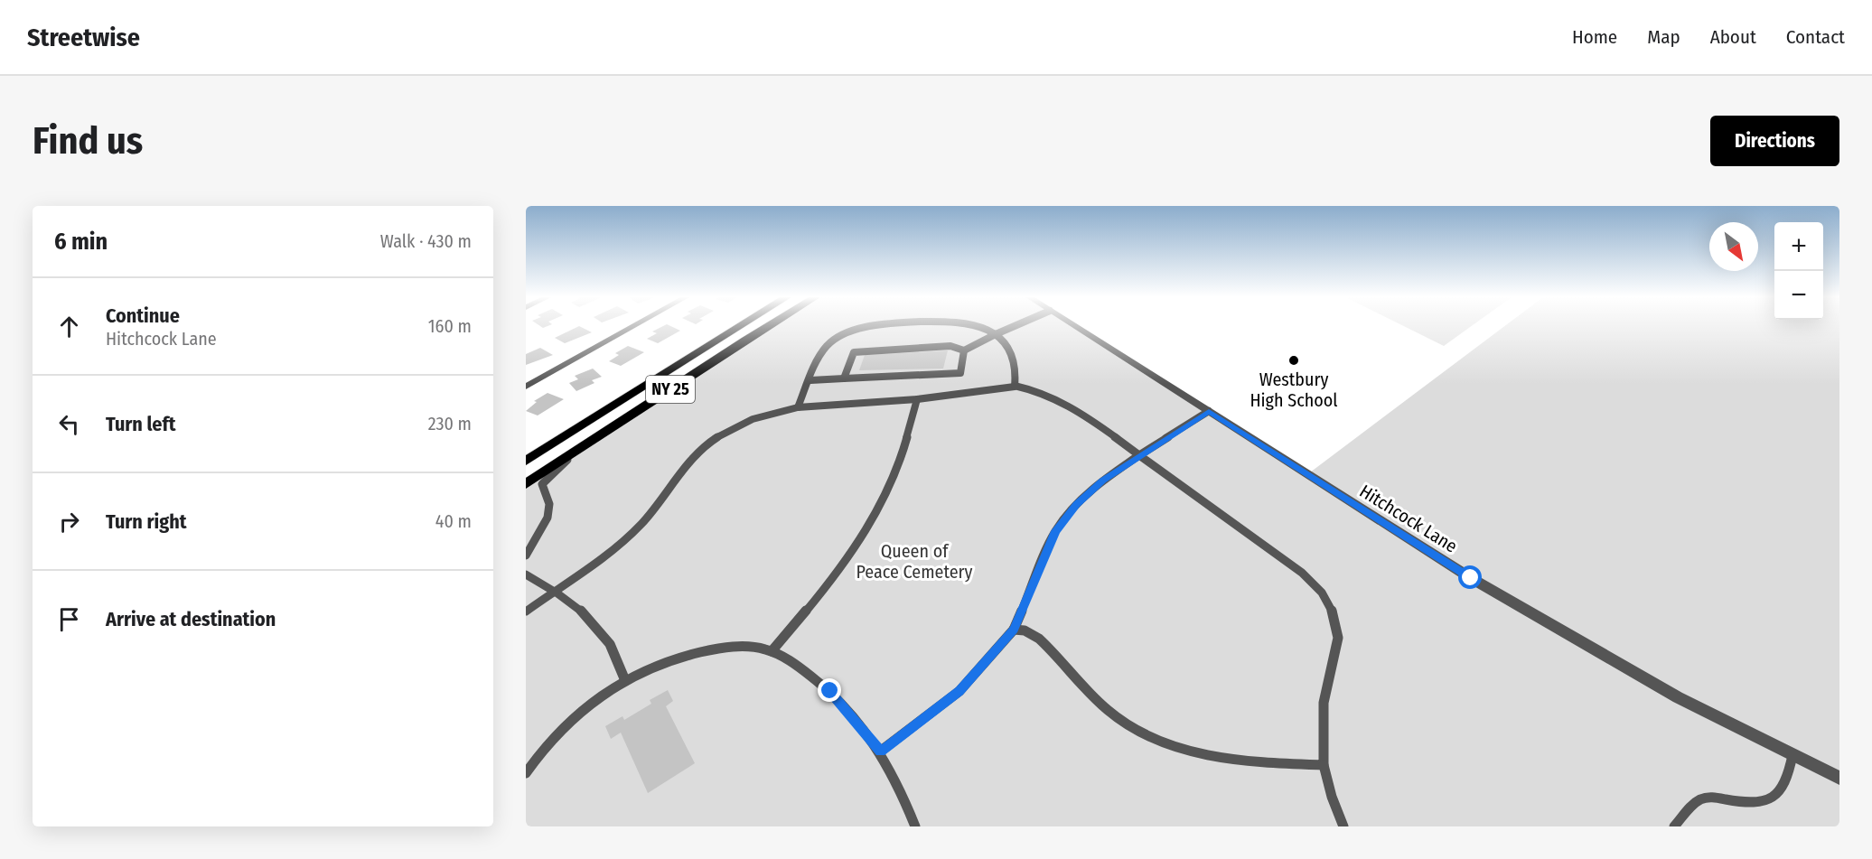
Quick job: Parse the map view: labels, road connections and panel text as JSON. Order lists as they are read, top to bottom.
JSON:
{
  "streets": {
    "main road": ["NY 25"],
    "street": ["Hitchcock Lane"]
  },
  "parks": ["Queen of Peace Cemetery"],
  "places": ["Westbury High School"],
  "north": "bottom right",
  "page": {
    "header": "Streetwise",
    "nav": [
      "Home",
      "Map",
      "About",
      "Contact"
    ],
    "buttons": "Directions",
    "title": "Find us",
    "heading": ["6 min", "Walk · 430 m"],
    "map_buttons": ["+", "−"],
    "list": [
      ["Continue", "Hitchcock Lane", "160 m"],
      ["Turn left", "230 m"],
      ["Turn right", "40 m"],
      "Arrive at destination"
    ]
  }
}
